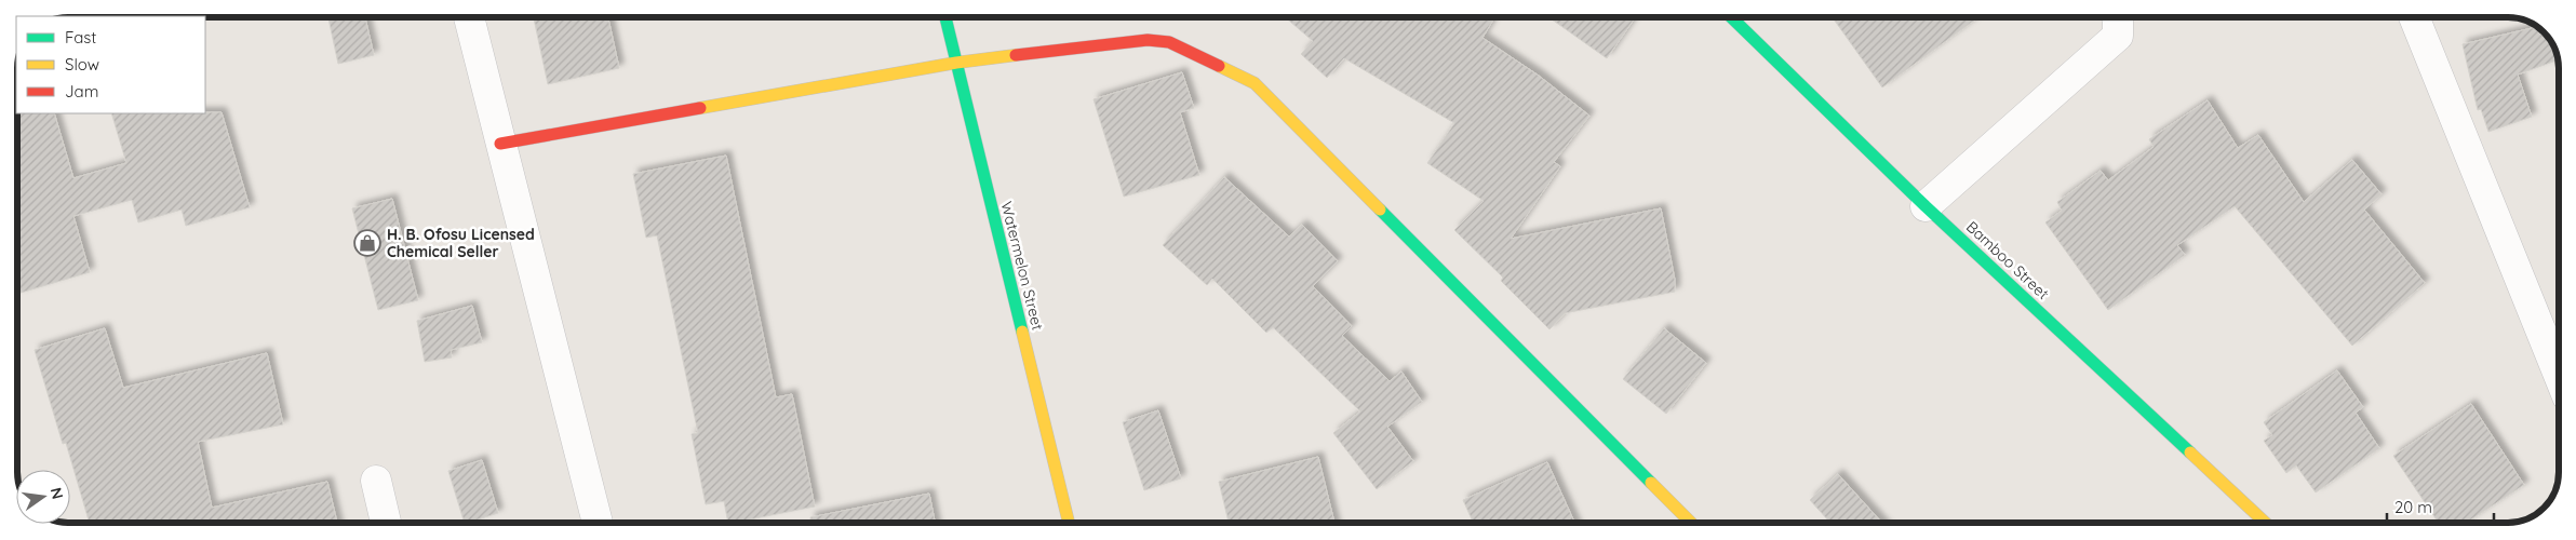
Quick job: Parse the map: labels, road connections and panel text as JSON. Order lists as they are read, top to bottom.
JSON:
{
  "streets": {
    "street": ["Bamboo Street", "Watermelon Street"]
  },
  "places": {
    "shop": ["H. B. Ofosu Licensed Chemical Seller"]
  },
  "legend": ["Fast", "Slow", "Jam"],
  "scale_bar": "20 m",
  "north": "right"
}
